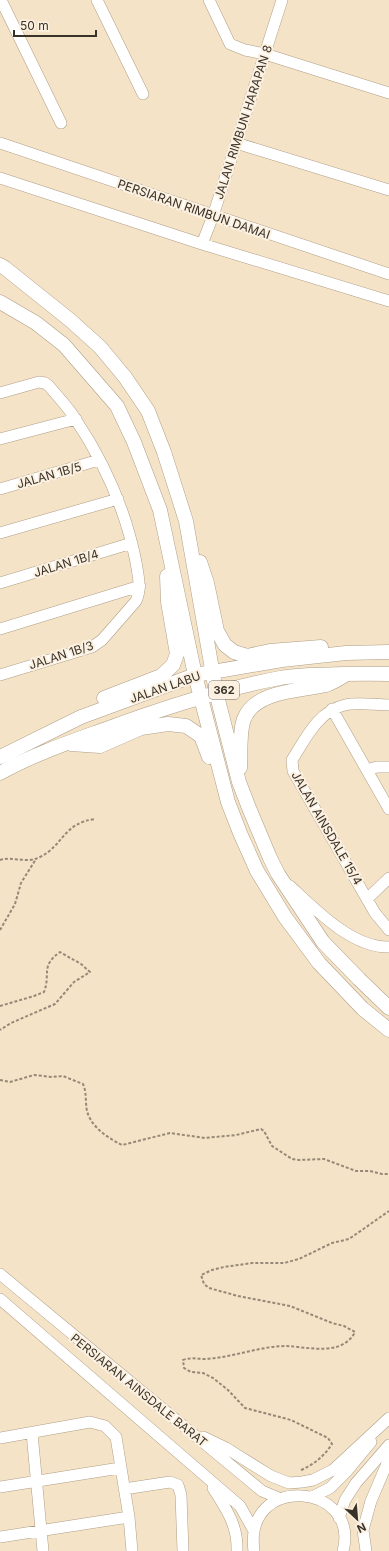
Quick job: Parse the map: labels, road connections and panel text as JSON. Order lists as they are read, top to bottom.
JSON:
{
  "streets": {
    "main road": ["JALAN LABU", "362"],
    "street": [
      "JALAN RIMBUN HARAPAN 8",
      "PERSIARAN RIMBUN DAMAI",
      "JALAN 1B/5",
      "JALAN 1B/4",
      "JALAN 1B/3",
      "JALAN AINSDALE 15/4",
      "PERSIARAN AINSDALE BARAT"
    ]
  },
  "crossings": [
    ["JALAN RIMBUN HARAPAN 8", "PERSIARAN RIMBUN DAMAI"]
  ],
  "scale_bar": "50 m",
  "north": "bottom right"
}
